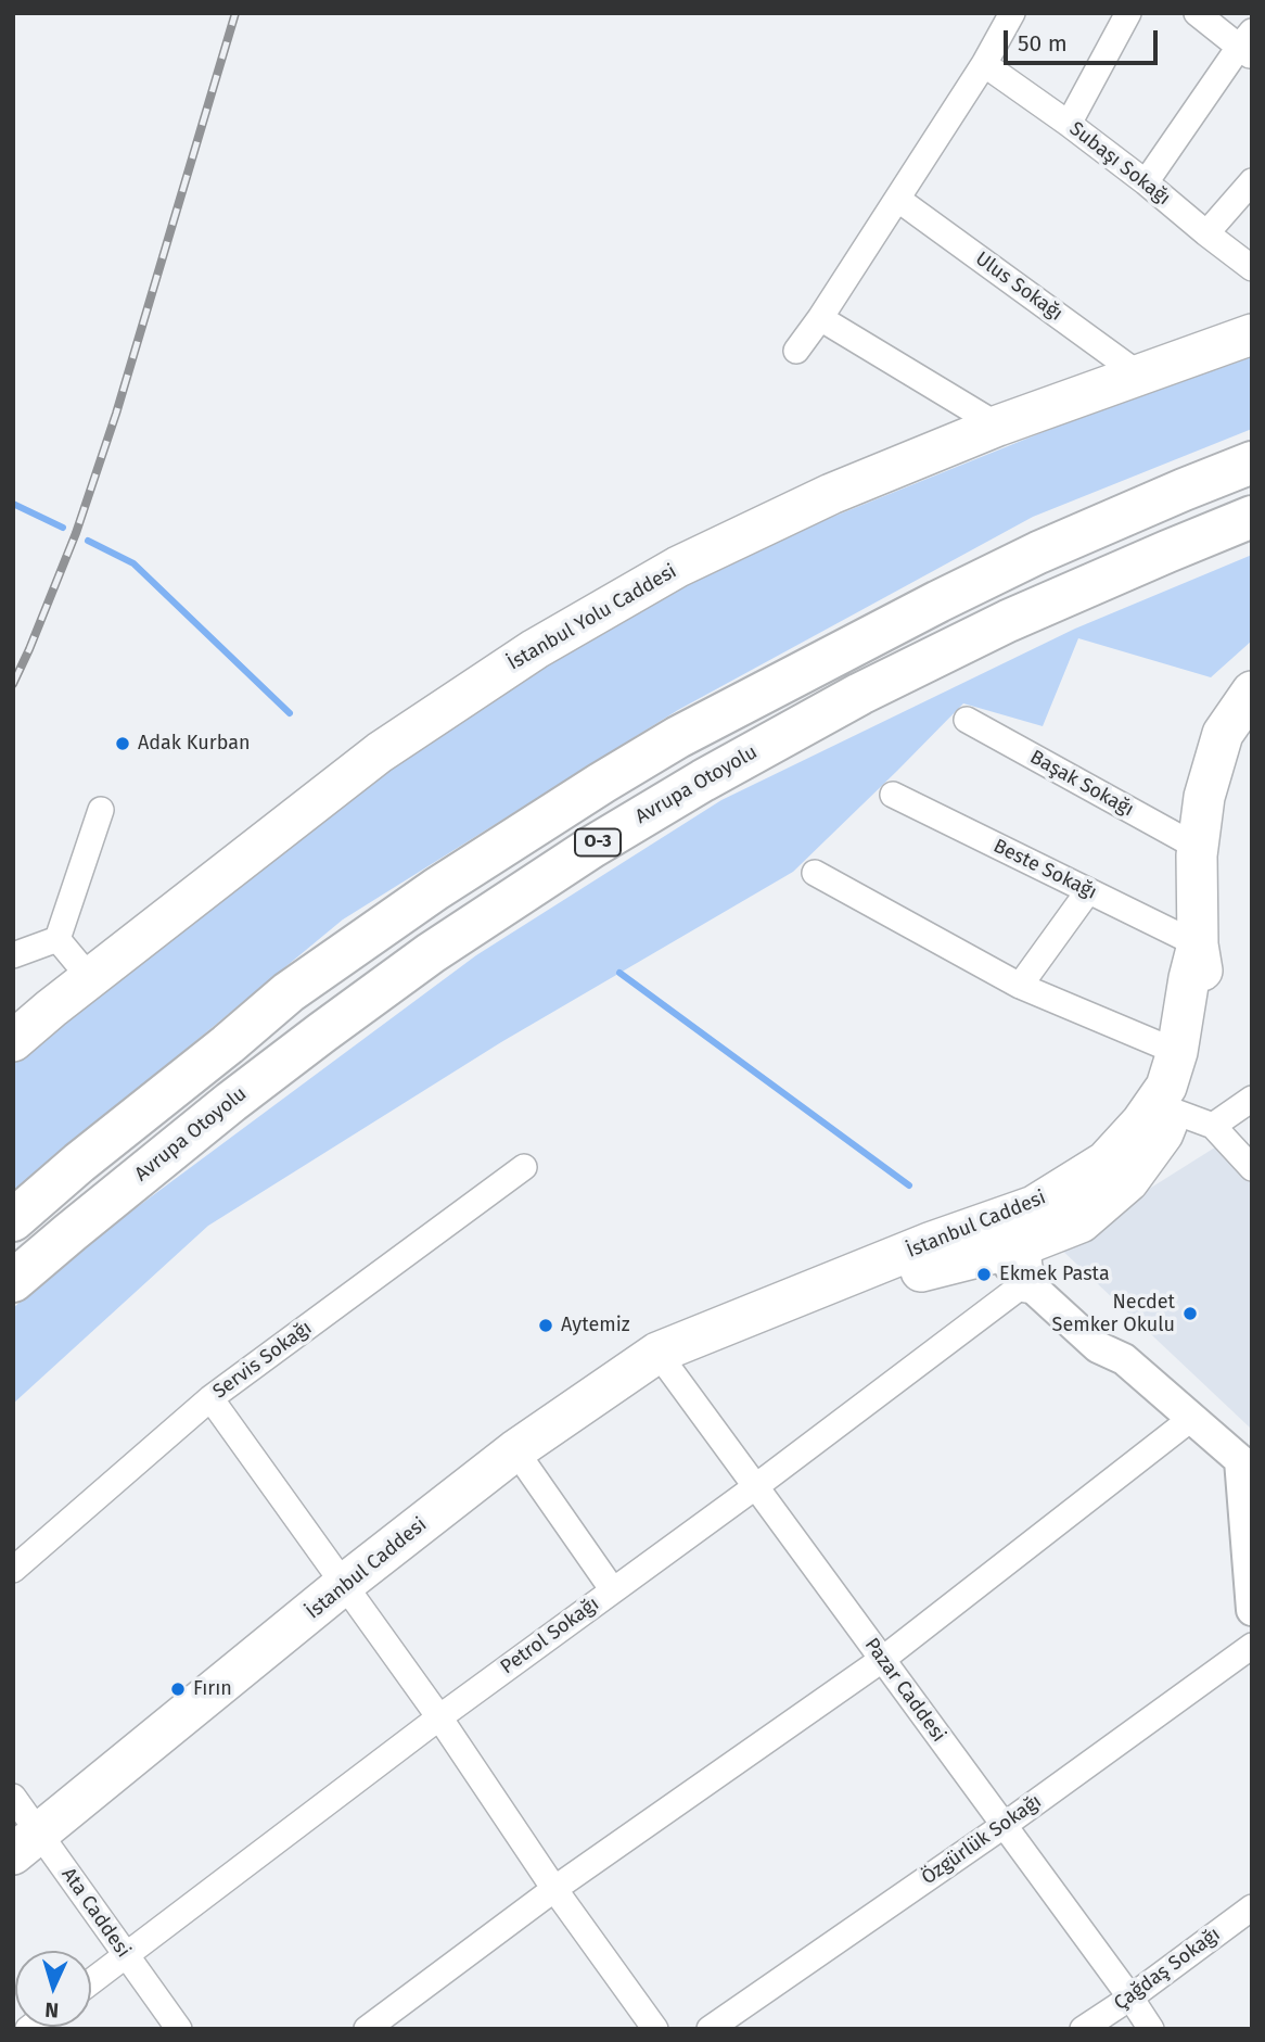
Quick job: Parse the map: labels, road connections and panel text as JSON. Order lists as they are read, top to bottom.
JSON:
{
  "streets": {
    "highway": ["Avrupa Otoyolu", "O-3"],
    "main road": ["İstanbul Yolu Caddesi", "İstanbul Caddesi"],
    "street": [
      "Subaşı Sokağı",
      "Ulus Sokağı",
      "Başak Sokağı",
      "Beste Sokağı",
      "Servis Sokağı",
      "Petrol Sokağı",
      "Pazar Caddesi",
      "Özgürlük Sokağı",
      "Ata Caddesi",
      "Çağdaş Sokağı"
    ]
  },
  "crossings": [
    ["Ulus Sokağı", "İstanbul Yolu Caddesi"],
    ["Başak Sokağı", "İstanbul Caddesi"],
    ["Beste Sokağı", "İstanbul Caddesi"],
    ["İstanbul Caddesi", "Petrol Sokağı"],
    ["İstanbul Caddesi", "Pazar Caddesi"],
    ["İstanbul Caddesi", "Ata Caddesi"],
    ["Petrol Sokağı", "Pazar Caddesi"],
    ["Petrol Sokağı", "Ata Caddesi"],
    ["Pazar Caddesi", "Özgürlük Sokağı"],
    ["Pazar Caddesi", "Çağdaş Sokağı"]
  ],
  "places": [
    "Adak Kurban",
    "Ekmek Pasta",
    "Necdet Semker Okulu",
    "Aytemiz",
    "Fırın"
  ],
  "scale_bar": "50 m",
  "north": "bottom"
}
